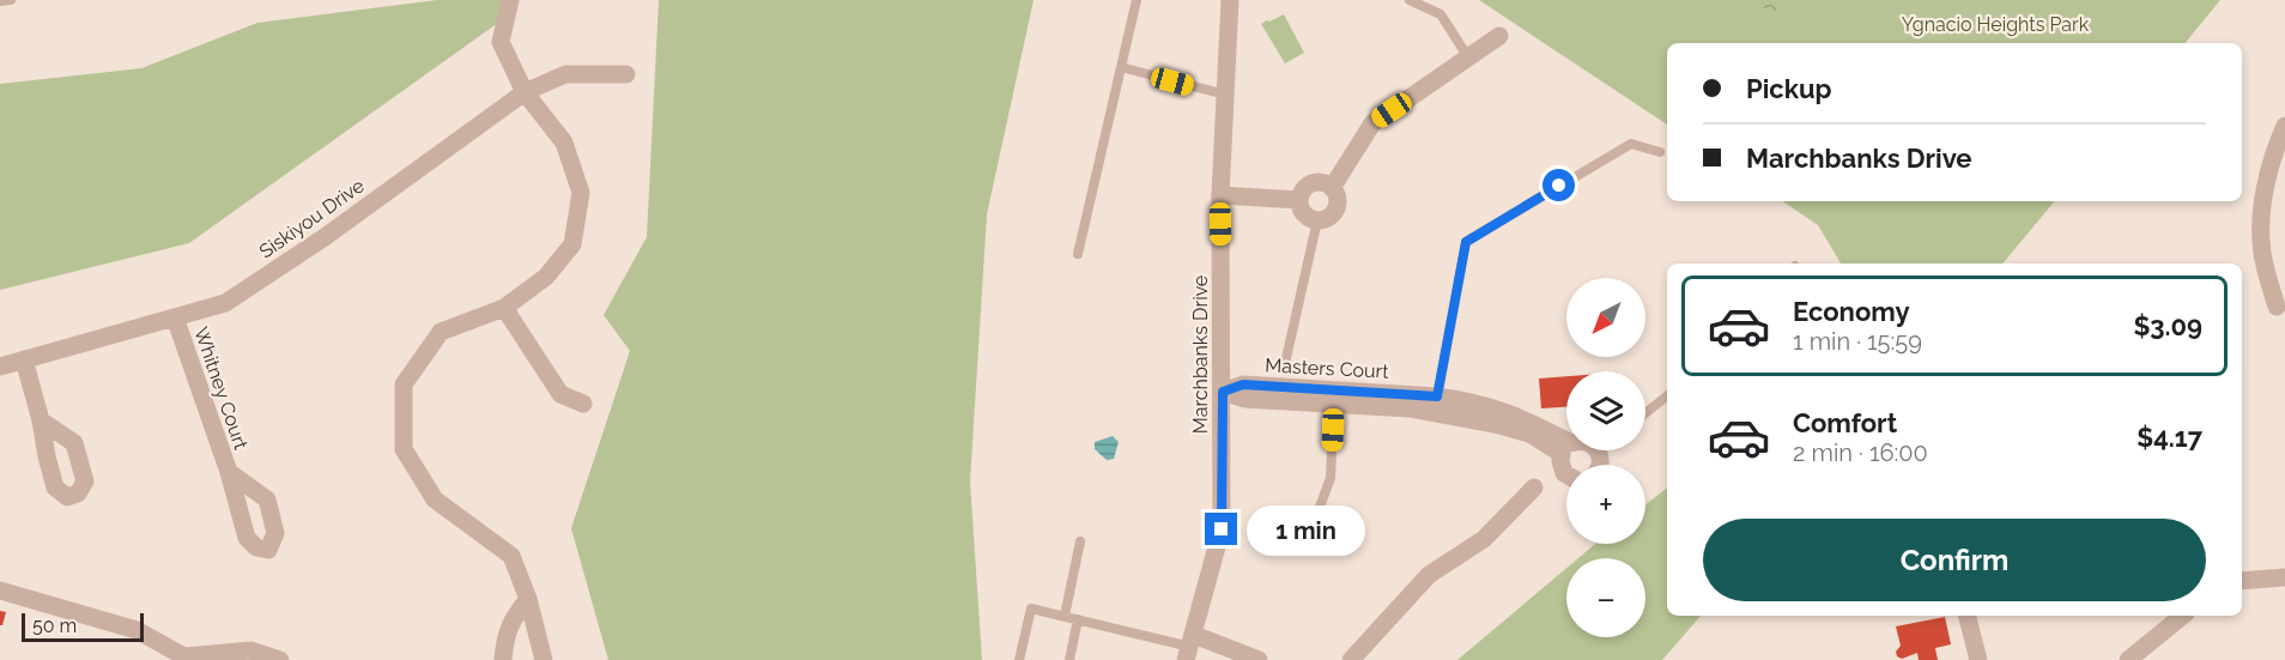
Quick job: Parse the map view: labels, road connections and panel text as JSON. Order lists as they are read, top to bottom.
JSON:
{
  "streets": {
    "street": [
      "Siskiyou Drive",
      "Marchbanks Drive",
      "Masters Court",
      "Whitney Court"
    ]
  },
  "crossings": [
    ["Siskiyou Drive", "Whitney Court"],
    ["Marchbanks Drive", "Masters Court"]
  ],
  "parks": ["Ygnacio Heights Park"],
  "scale_bar": "50 m",
  "north": "bottom left",
  "page": {
    "banner": ["Pickup", "Marchbanks Drive"],
    "list": [
      {
        "name": "Economy",
        "note": "1 min · 15:59",
        "value": "$3.09"
      },
      {
        "name": "Comfort",
        "note": "2 min · 16:00",
        "value": "$4.17"
      }
    ],
    "map_buttons": ["+", "−"],
    "buttons": "Confirm",
    "bubble": "1 min",
    "scale": "50 m"
  }
}
